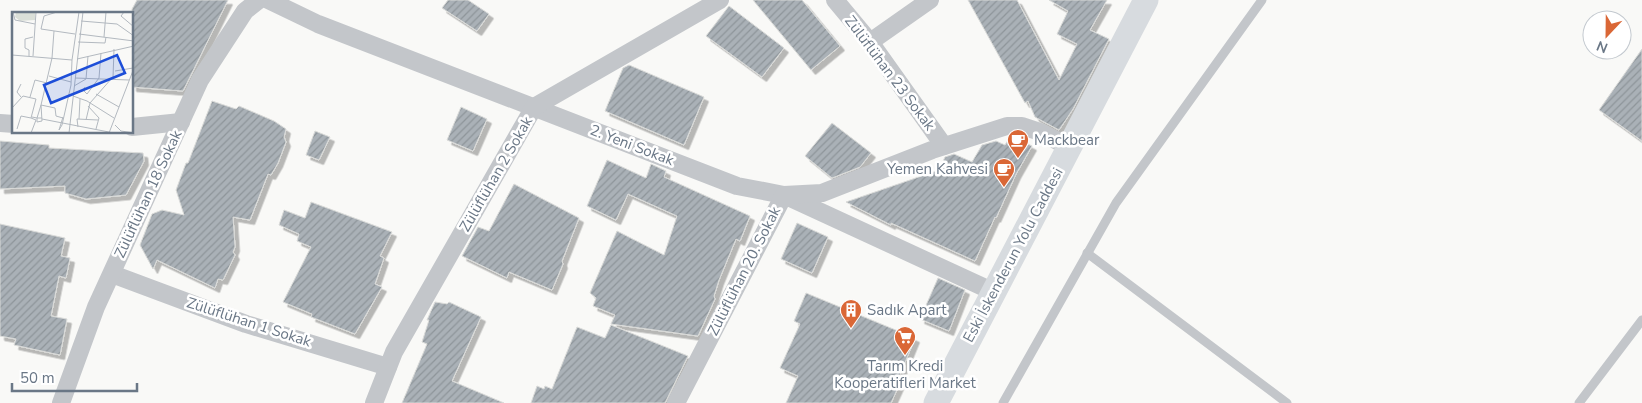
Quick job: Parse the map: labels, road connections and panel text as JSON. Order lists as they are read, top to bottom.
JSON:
{
  "streets": {
    "street": [
      "Zülüflühan 23 Sokak",
      "2. Yeni Sokak",
      "Zülüflühan 2 Sokak",
      "Zülüflühan 18 Sokak",
      "Eski İskenderun Yolu Caddesi",
      "Zülüflühan 20. Sokak",
      "Zülüflühan 1 Sokak"
    ]
  },
  "crossings": [
    ["Zülüflühan 23 Sokak", "Zülüflühan 20. Sokak"],
    ["2. Yeni Sokak", "Zülüflühan 2 Sokak"],
    ["2. Yeni Sokak", "Eski İskenderun Yolu Caddesi"],
    ["2. Yeni Sokak", "Zülüflühan 20. Sokak"],
    ["Zülüflühan 2 Sokak", "Zülüflühan 1 Sokak"],
    ["Zülüflühan 18 Sokak", "Zülüflühan 1 Sokak"],
    ["Eski İskenderun Yolu Caddesi", "Zülüflühan 20. Sokak"]
  ],
  "places": {
    "cafe": ["Mackbear", "Yemen Kahvesi"],
    "building": ["Sadık Apart"],
    "supermarket": ["Tarım Kredi Kooperatifleri Market"]
  },
  "scale_bar": "50 m",
  "north": "bottom"
}
